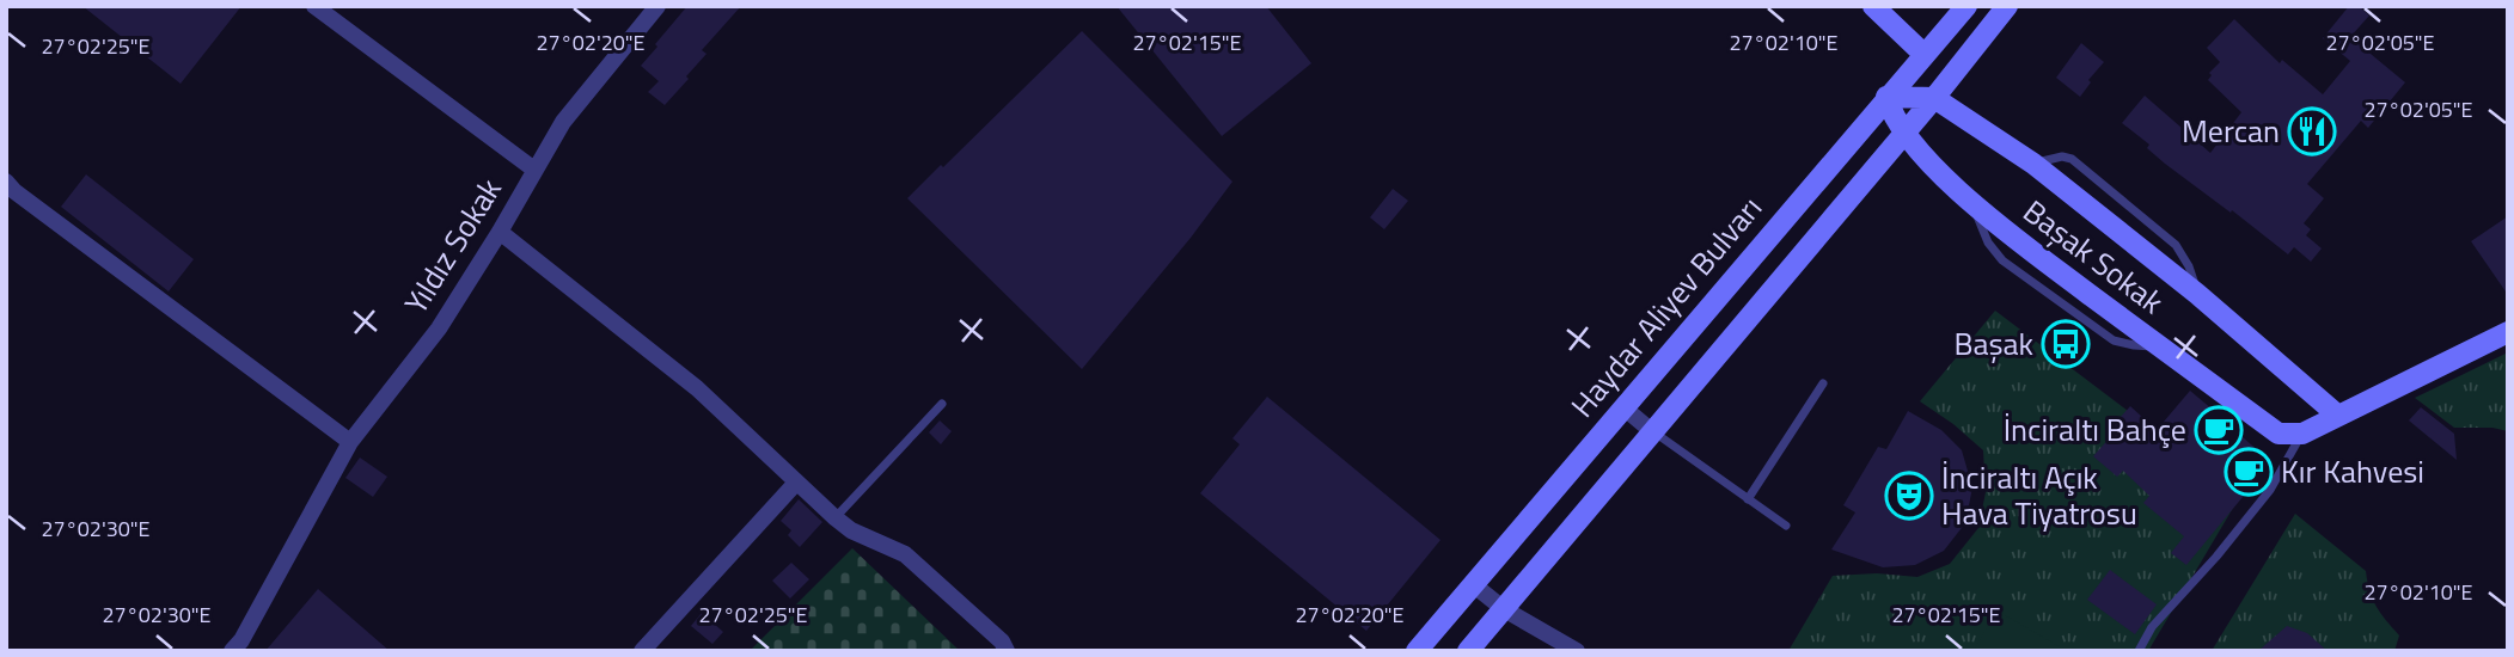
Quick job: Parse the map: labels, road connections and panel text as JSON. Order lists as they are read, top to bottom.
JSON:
{
  "streets": {
    "main road": ["Başak Sokak", "Haydar Aliyev Bulvarı"],
    "street": ["Yıldız Sokak"]
  },
  "crossings": [
    ["Başak Sokak", "Haydar Aliyev Bulvarı"]
  ],
  "places": {
    "restaurant": ["Mercan"],
    "bus stop": ["Başak"],
    "cafe": ["İnciraltı Bahçe", "Kır Kahvesi"],
    "theatre": ["İnciraltı Açık Hava Tiyatrosu"]
  },
  "coordinates": [
    "27°02'15\"E",
    "27°02'20\"E",
    "27°02'10\"E",
    "27°02'05\"E",
    "27°02'25\"E",
    "27°02'30\"E"
  ]
}
